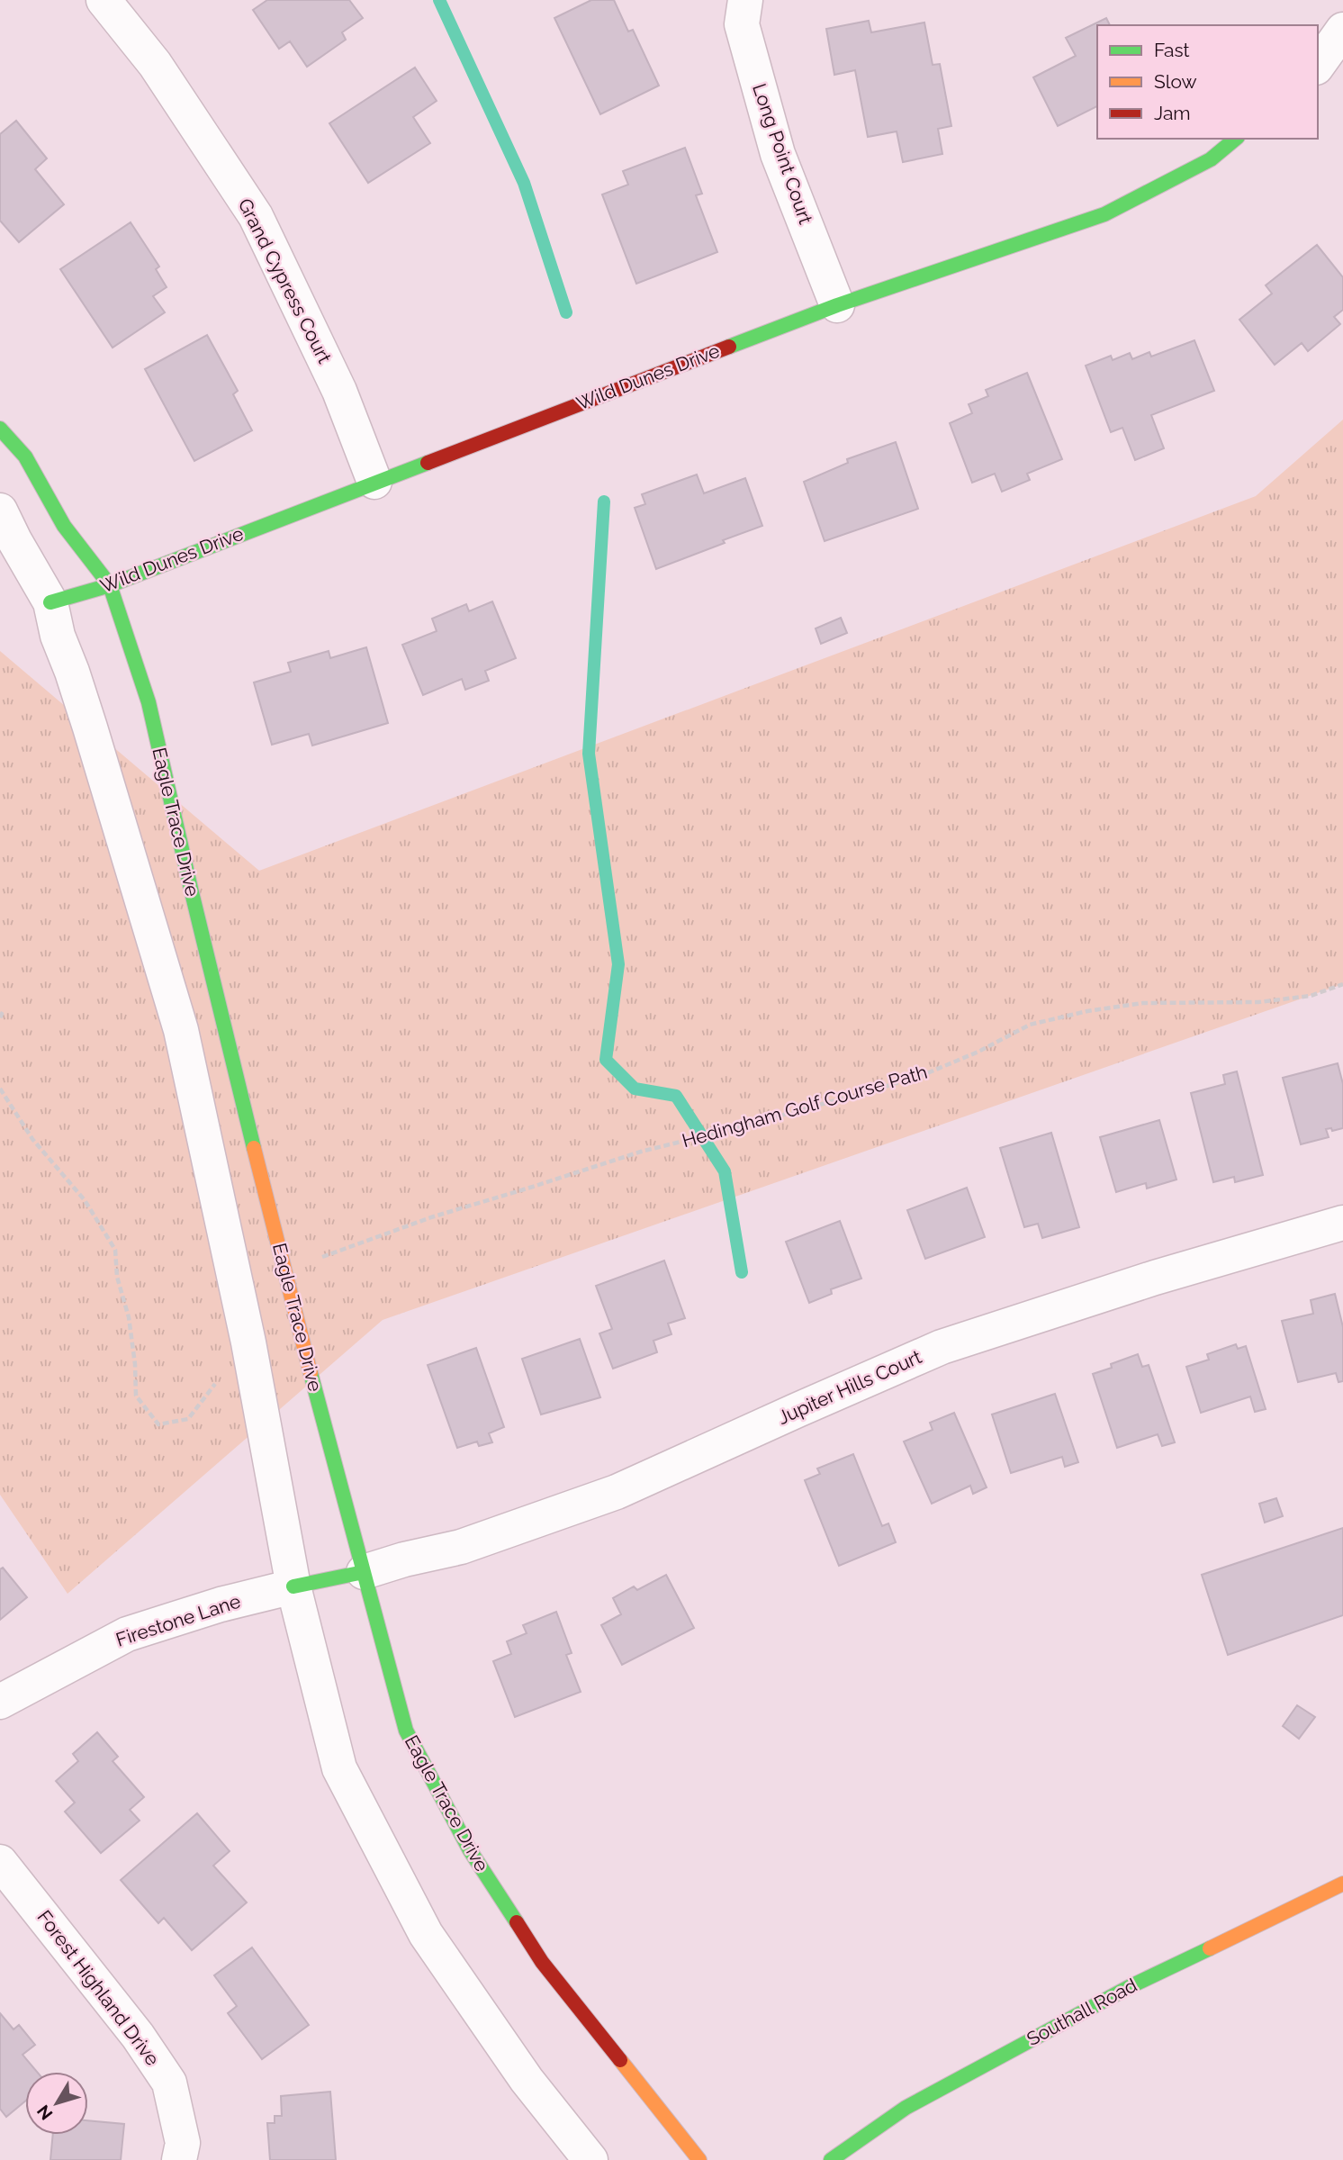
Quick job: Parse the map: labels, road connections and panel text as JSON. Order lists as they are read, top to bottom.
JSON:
{
  "streets": {
    "street": [
      "Long Point Court",
      "Grand Cypress Court",
      "Wild Dunes Drive",
      "Eagle Trace Drive",
      "Jupiter Hills Court",
      "Firestone Lane",
      "Forest Highland Drive",
      "Southall Road"
    ],
    "path": ["Hedingham Golf Course Path"]
  },
  "crossings": [
    ["Long Point Court", "Wild Dunes Drive"],
    ["Grand Cypress Court", "Wild Dunes Drive"],
    ["Wild Dunes Drive", "Eagle Trace Drive"],
    ["Eagle Trace Drive", "Jupiter Hills Court"]
  ],
  "legend": ["Fast", "Slow", "Jam"],
  "north": "bottom left"
}
